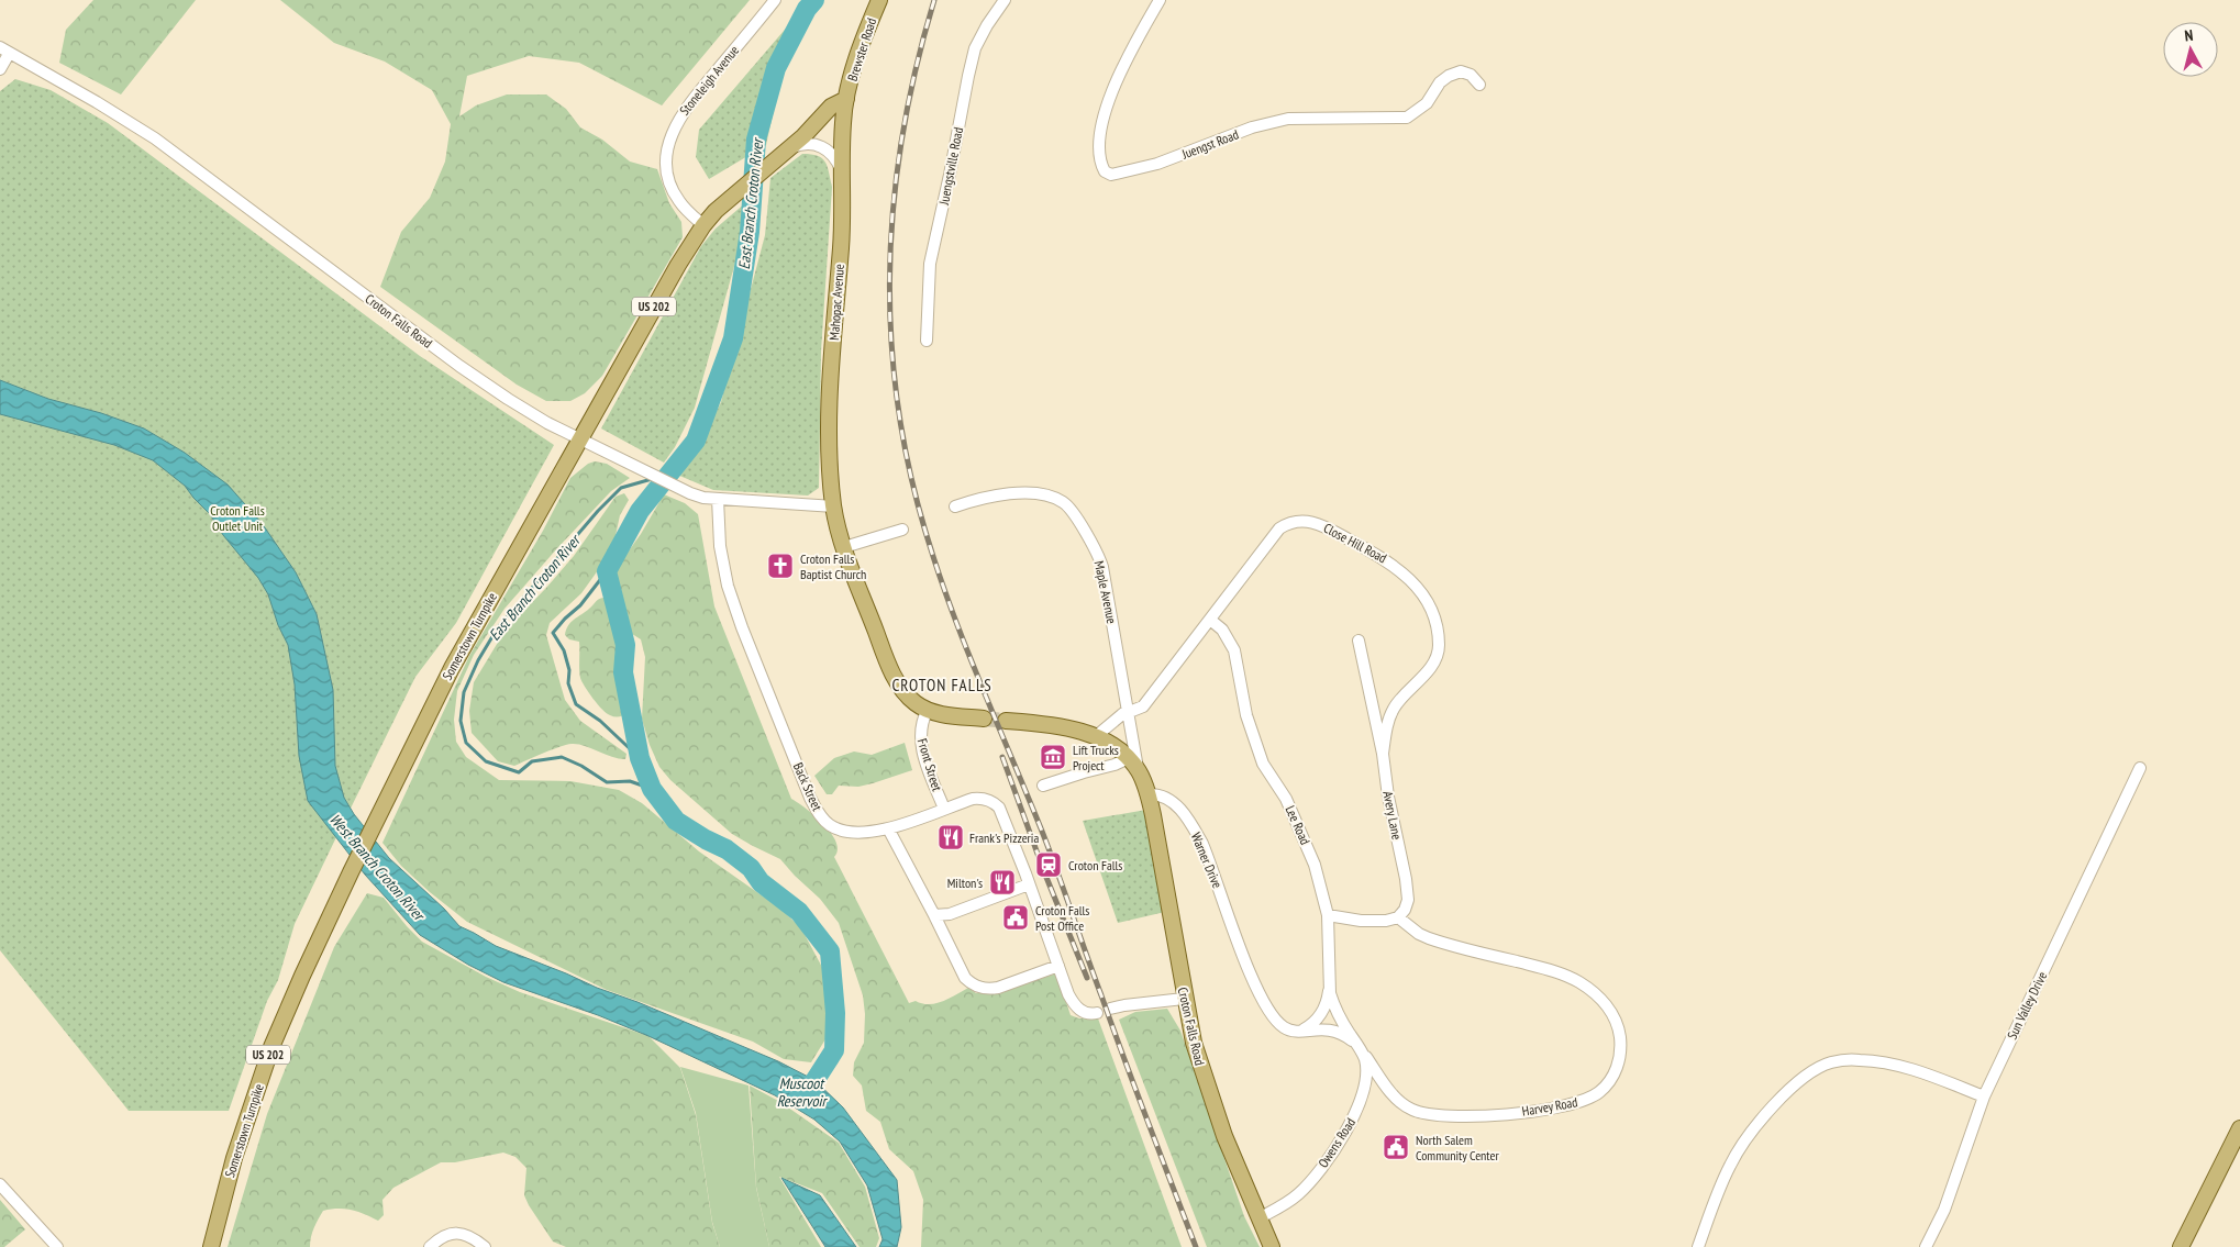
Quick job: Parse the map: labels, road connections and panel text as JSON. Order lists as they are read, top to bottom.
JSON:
{
  "streets": {
    "main road": [
      "Brewster Road",
      "Mahopac Avenue",
      "US 202",
      "Croton Falls Road",
      "Somerstown Turnpike"
    ],
    "street": [
      "Stoneleigh Avenue",
      "Juengst Road",
      "Juengstville Road",
      "Close Hill Road",
      "Maple Avenue",
      "Front Street",
      "Back Street",
      "Avery Lane",
      "Lee Road",
      "Warner Drive",
      "Sun Valley Drive",
      "Harvey Road",
      "Owens Road"
    ]
  },
  "crossings": [
    ["Brewster Road", "Mahopac Avenue"],
    ["Brewster Road", "Somerstown Turnpike"],
    ["Stoneleigh Avenue", "Somerstown Turnpike"],
    ["Mahopac Avenue", "Croton Falls Road"],
    ["Mahopac Avenue", "Somerstown Turnpike"],
    ["Croton Falls Road", "Somerstown Turnpike"],
    ["Croton Falls Road", "Back Street"],
    ["Croton Falls Road", "Warner Drive"],
    ["Croton Falls Road", "Owens Road"],
    ["Close Hill Road", "Maple Avenue"],
    ["Close Hill Road", "Avery Lane"],
    ["Close Hill Road", "Lee Road"],
    ["Front Street", "Back Street"],
    ["Avery Lane", "Harvey Road"],
    ["Harvey Road", "Owens Road"]
  ],
  "districts": ["CROTON FALLS"],
  "water": ["East Branch Croton River", "West Branch Croton River", "Muscoot Reservoir"],
  "parks": ["Croton Falls Outlet Unit"],
  "places": {
    "church": ["Croton Falls Baptist Church"],
    "museum": ["Lift Trucks Project"],
    "restaurant": ["Frank's Pizzeria", "Milton's"],
    "station": ["Croton Falls"],
    "public building": ["Croton Falls Post Office", "North Salem Community Center"]
  },
  "north": "top"
}
